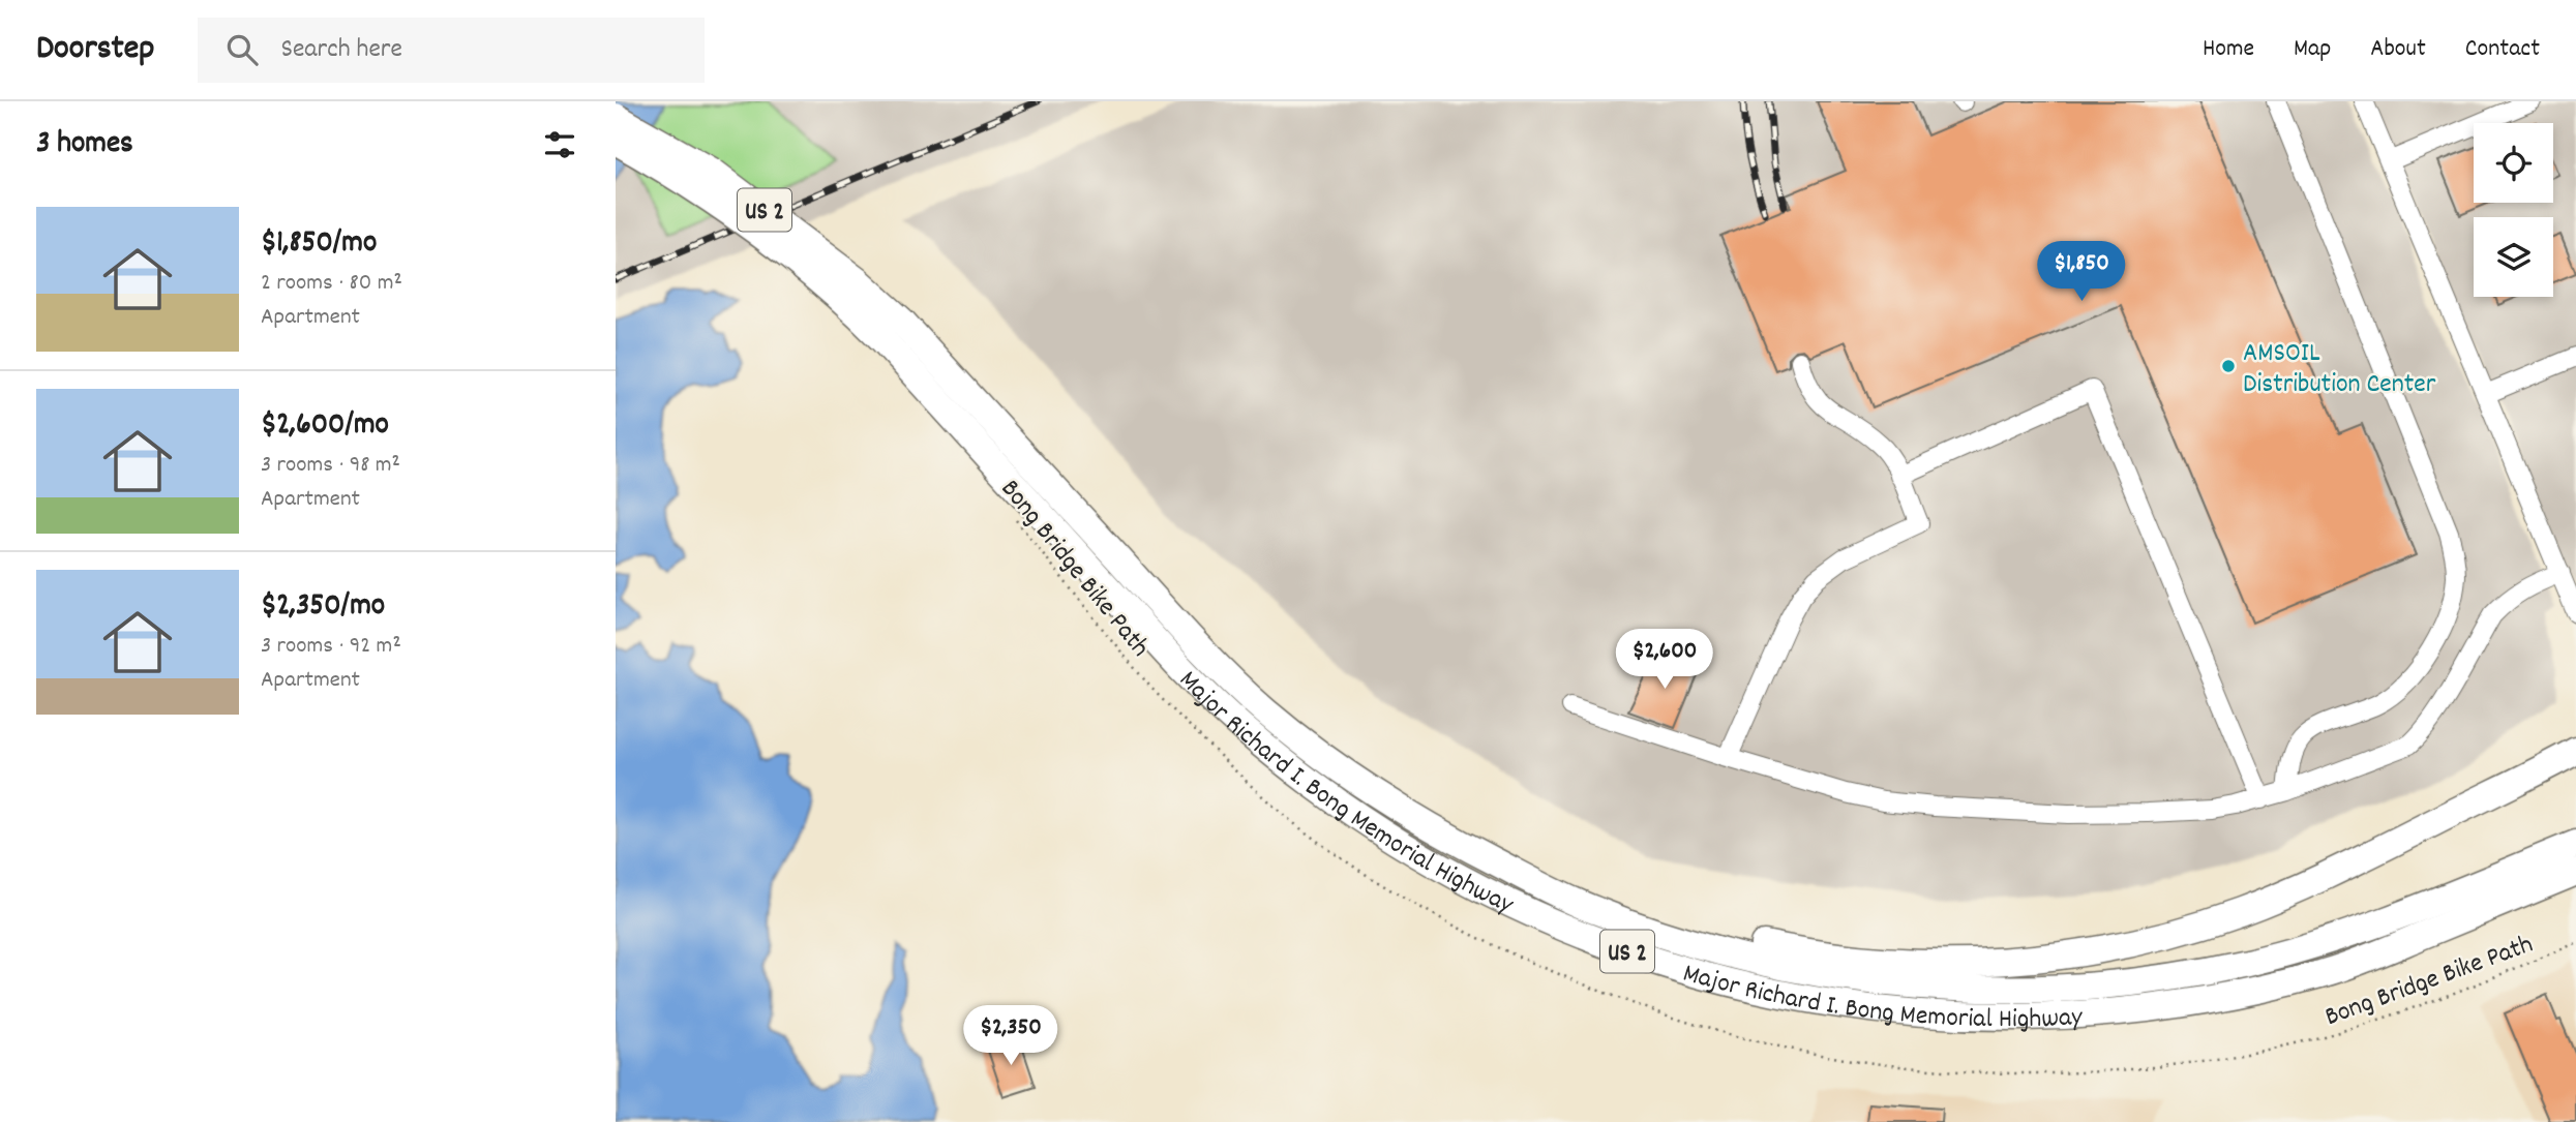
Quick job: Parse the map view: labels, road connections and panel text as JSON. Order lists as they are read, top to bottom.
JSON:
{
  "streets": {
    "highway": ["US 2", "Major Richard I. Bong Memorial Highway"],
    "path": ["Bong Bridge Bike Path"]
  },
  "crossings": [
    ["US 2", "Major Richard I. Bong Memorial Highway"]
  ],
  "places": ["AMSOIL Distribution Center"],
  "page": {
    "header": "Doorstep",
    "search": "Search here",
    "nav": [
      "Home",
      "Map",
      "About",
      "Contact"
    ],
    "heading": "3 homes",
    "list": [
      {
        "name": "$1,850/mo",
        "note": "2 rooms · 80 m² · Apartment"
      },
      {
        "name": "$2,600/mo",
        "note": "3 rooms · 98 m² · Apartment"
      },
      {
        "name": "$2,350/mo",
        "note": "3 rooms · 92 m² · Apartment"
      }
    ],
    "price": ["$1,850", "$2,600", "$2,350"]
  }
}
